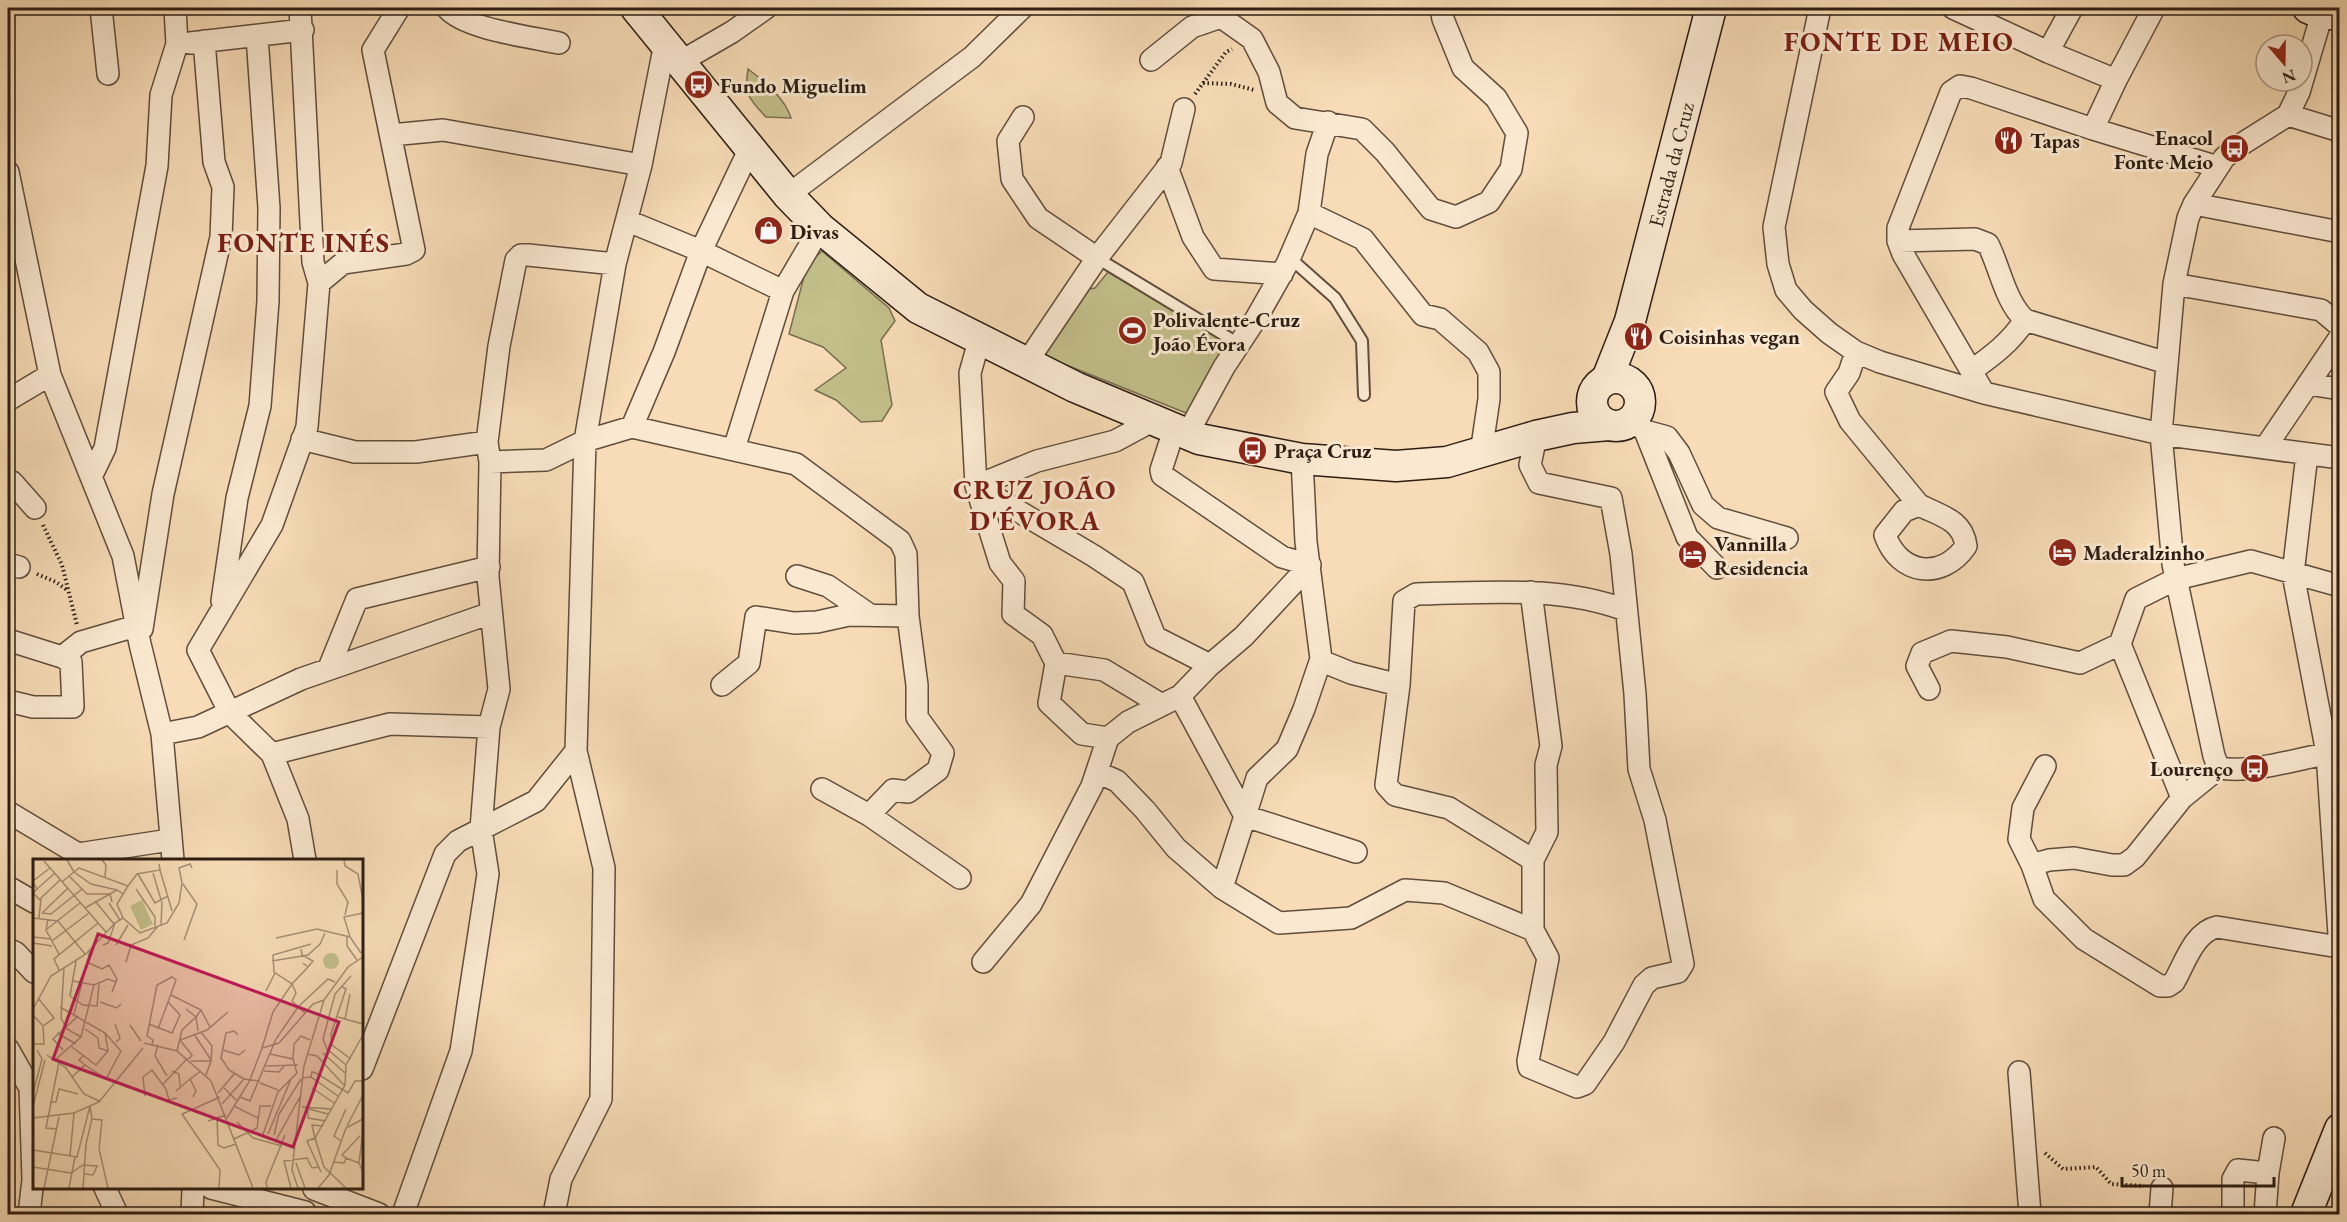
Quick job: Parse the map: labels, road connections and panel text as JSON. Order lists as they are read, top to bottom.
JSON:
{
  "streets": {
    "street": ["Estrada da Cruz"]
  },
  "districts": ["FONTE DE MEIO", "FONTE INÉS", "CRUZ JOÃO D'ÉVORA"],
  "places": {
    "bus stop": [
      "Fundo Miguelim",
      "Enacol Fonte Meio",
      "Praça Cruz",
      "Lourenço"
    ],
    "restaurant": ["Tapas", "Coisinhas vegan"],
    "shop": ["Divas"],
    "sports": ["Polivalente-Cruz João Évora"],
    "hotel": ["Maderalzinho", "Vannilla Residencia"]
  },
  "scale_bar": "50 m",
  "north": "bottom"
}
